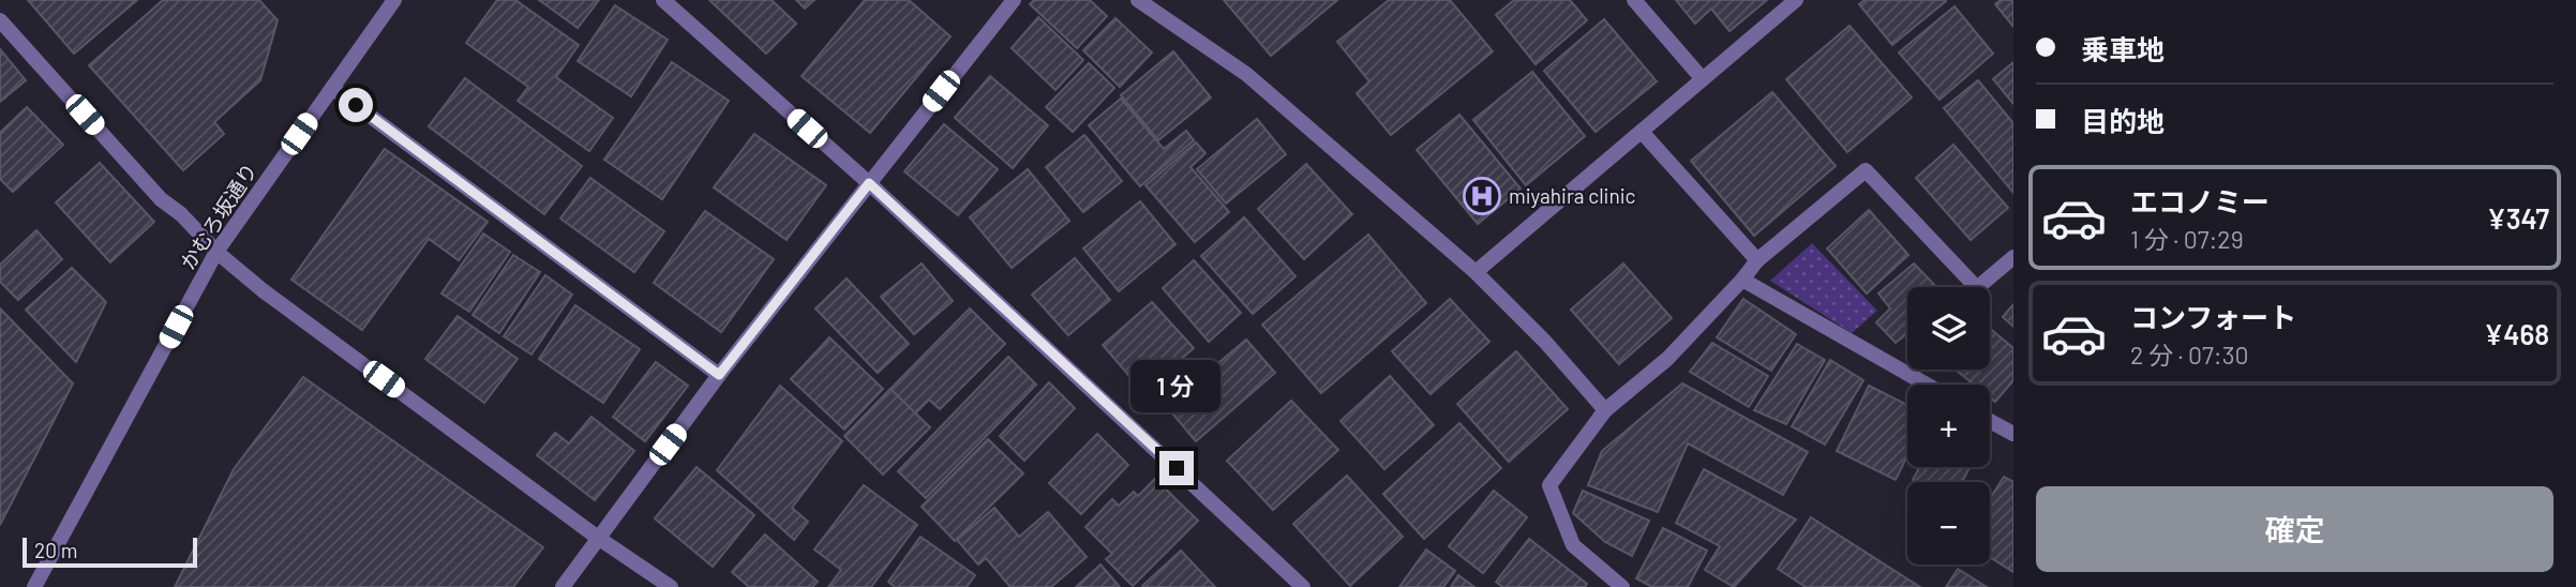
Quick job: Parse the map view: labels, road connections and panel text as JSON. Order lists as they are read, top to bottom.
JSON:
{
  "streets": {
    "street": ["かむろ坂通り"]
  },
  "places": {
    "hospital": ["miyahira clinic"]
  },
  "scale_bar": "20 m",
  "page": {
    "banner": ["乗車地", "目的地"],
    "list": [
      {
        "name": "エコノミー",
        "note": "1 分 · 07:29",
        "value": "¥347"
      },
      {
        "name": "コンフォート",
        "note": "2 分 · 07:30",
        "value": "¥468"
      }
    ],
    "map_buttons": ["+", "−"],
    "bubble": "1 分",
    "buttons": "確定",
    "scale": "20 m"
  }
}
